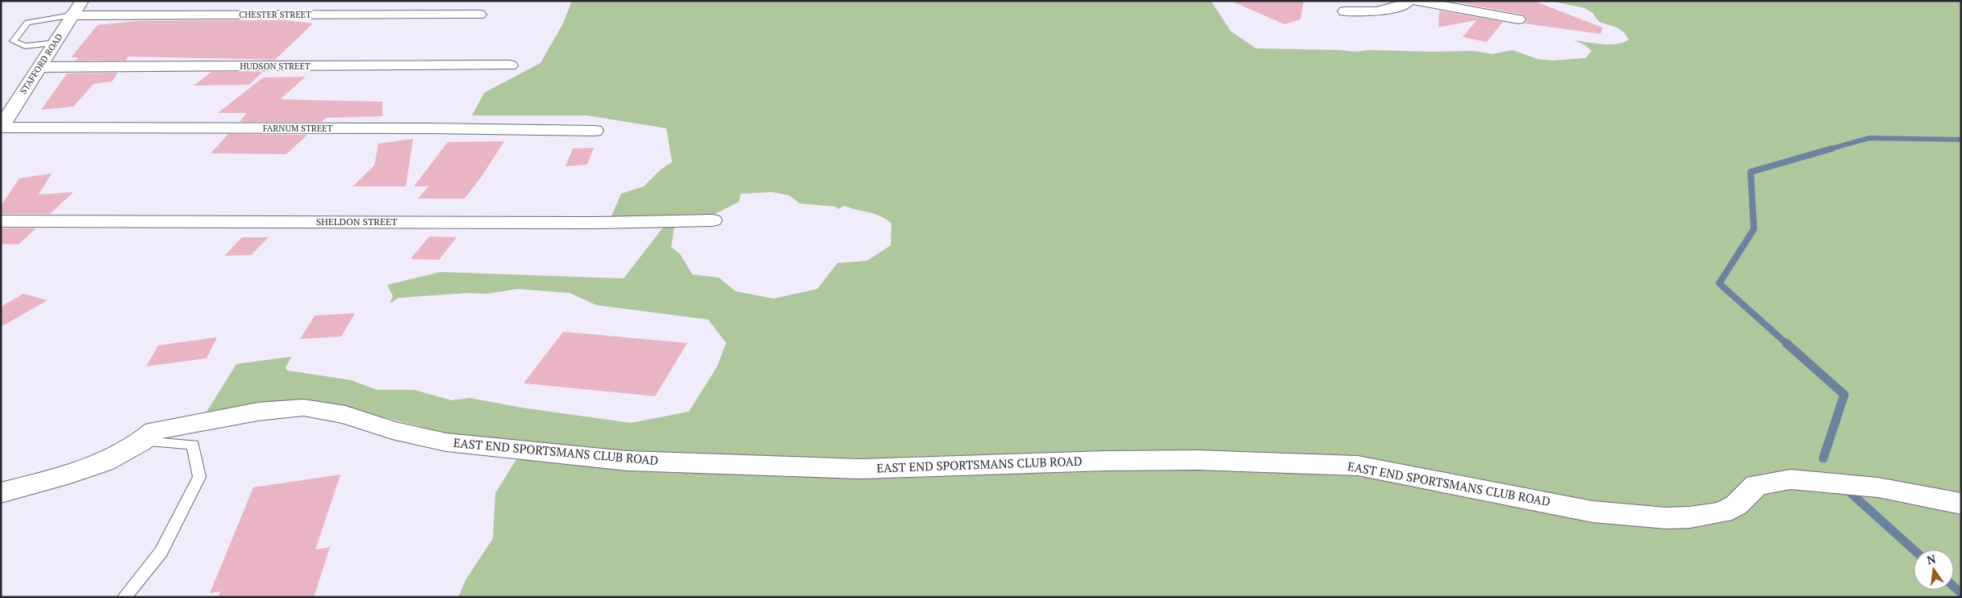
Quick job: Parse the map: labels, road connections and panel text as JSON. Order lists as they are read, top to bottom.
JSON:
{
  "streets": {
    "street": [
      "CHESTER STREET",
      "STAFFORD ROAD",
      "HUDSON STREET",
      "FARNUM STREET",
      "SHELDON STREET",
      "EAST END SPORTSMANS CLUB ROAD"
    ]
  },
  "crossings": [
    ["CHESTER STREET", "STAFFORD ROAD"],
    ["STAFFORD ROAD", "HUDSON STREET"],
    ["STAFFORD ROAD", "FARNUM STREET"]
  ],
  "north": "top"
}
